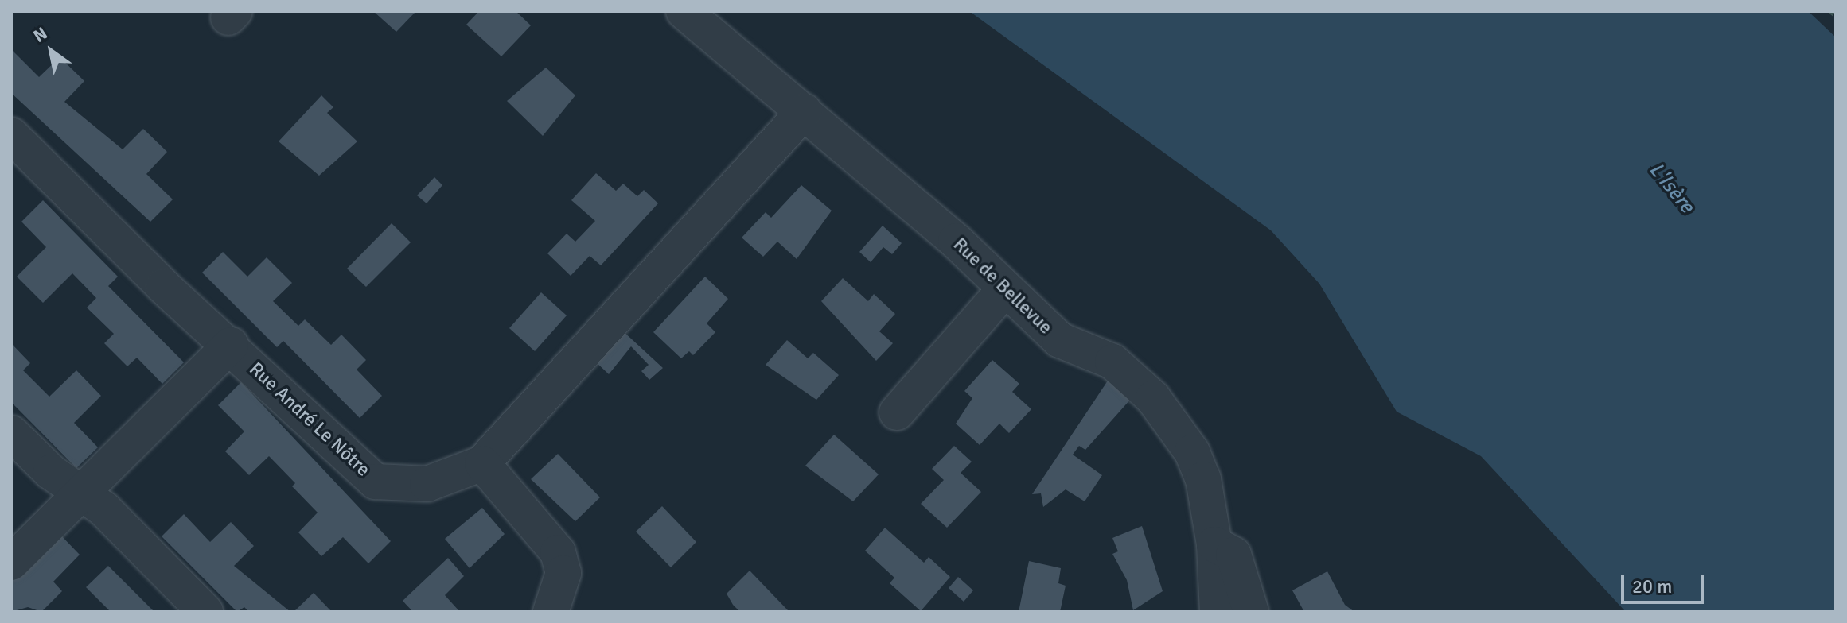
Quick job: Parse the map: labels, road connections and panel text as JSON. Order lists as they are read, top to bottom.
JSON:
{
  "streets": {
    "street": ["Rue de Bellevue", "Rue André Le Nôtre"]
  },
  "crossings": [
    ["Rue de Bellevue", "Rue André Le Nôtre"]
  ],
  "water": ["L'Isère"],
  "scale_bar": "20 m",
  "north": "top left"
}
